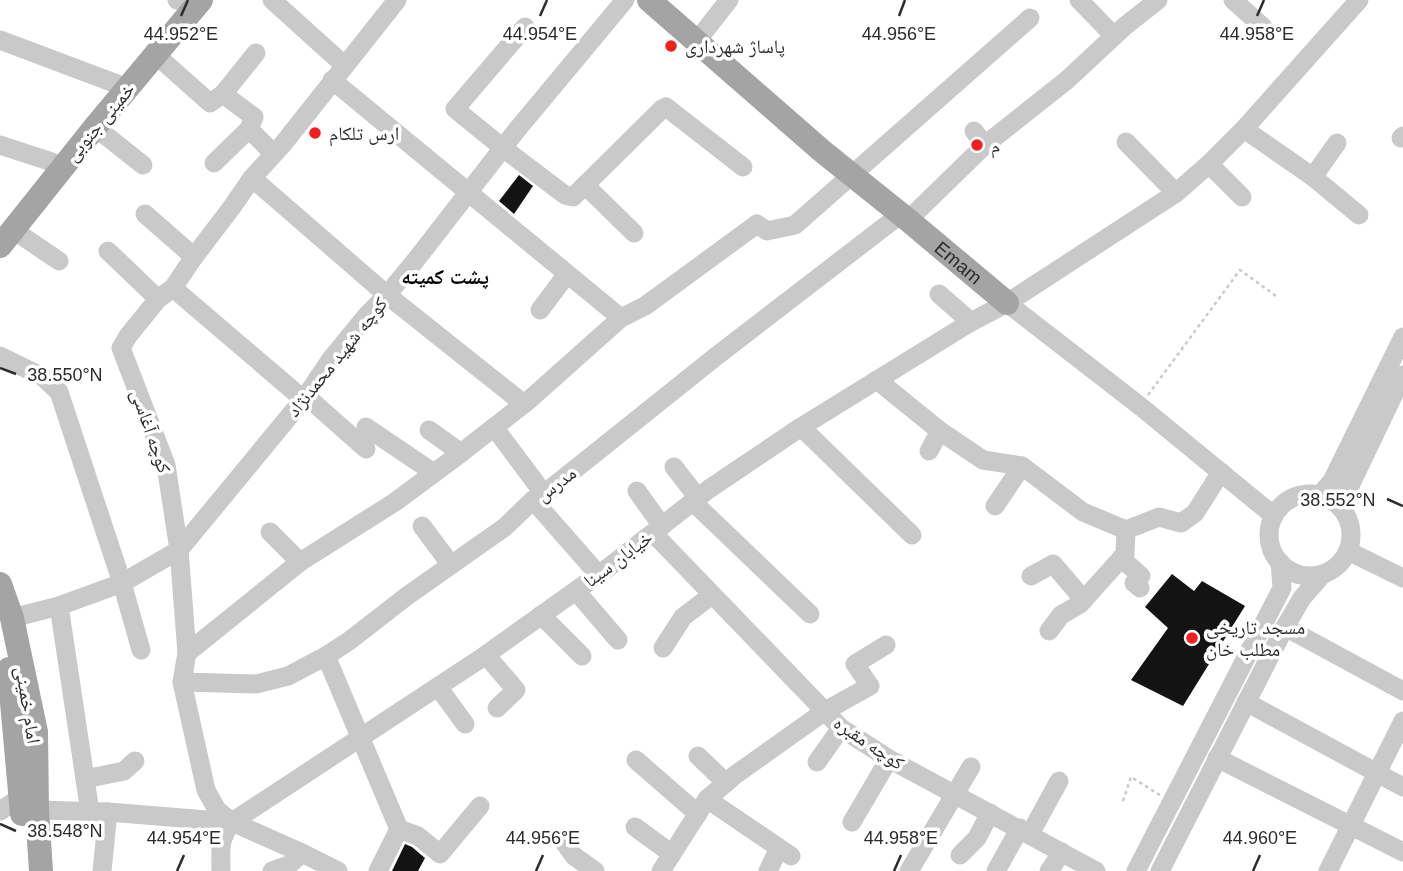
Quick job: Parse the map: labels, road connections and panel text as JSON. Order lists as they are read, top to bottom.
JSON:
{
  "streets": {
    "main road": ["خمینی جنوبی", "Emam", "امام خمینی"],
    "street": [
      "کوچه شهید محمدنژاد",
      "کوچه آغاسی",
      "مدرس",
      "خیابان سینا",
      "کوچه مقبره"
    ]
  },
  "crossings": [
    ["Emam", "مدرس"],
    ["Emam", "خیابان سینا"],
    ["کوچه شهید محمدنژاد", "کوچه آغاسی"],
    ["کوچه آغاسی", "مدرس"],
    ["کوچه آغاسی", "خیابان سینا"],
    ["خیابان سینا", "کوچه مقبره"]
  ],
  "districts": ["پشت کمیته"],
  "places": [
    "پاساژ شهرداری",
    "ارس تلکام",
    "م",
    "مسجد تاریخی مطلب خان"
  ],
  "coordinates": [
    "44.952°E",
    "44.954°E",
    "44.956°E",
    "44.958°E",
    "38.550°N",
    "38.552°N",
    "38.548°N",
    "44.960°E"
  ]
}
